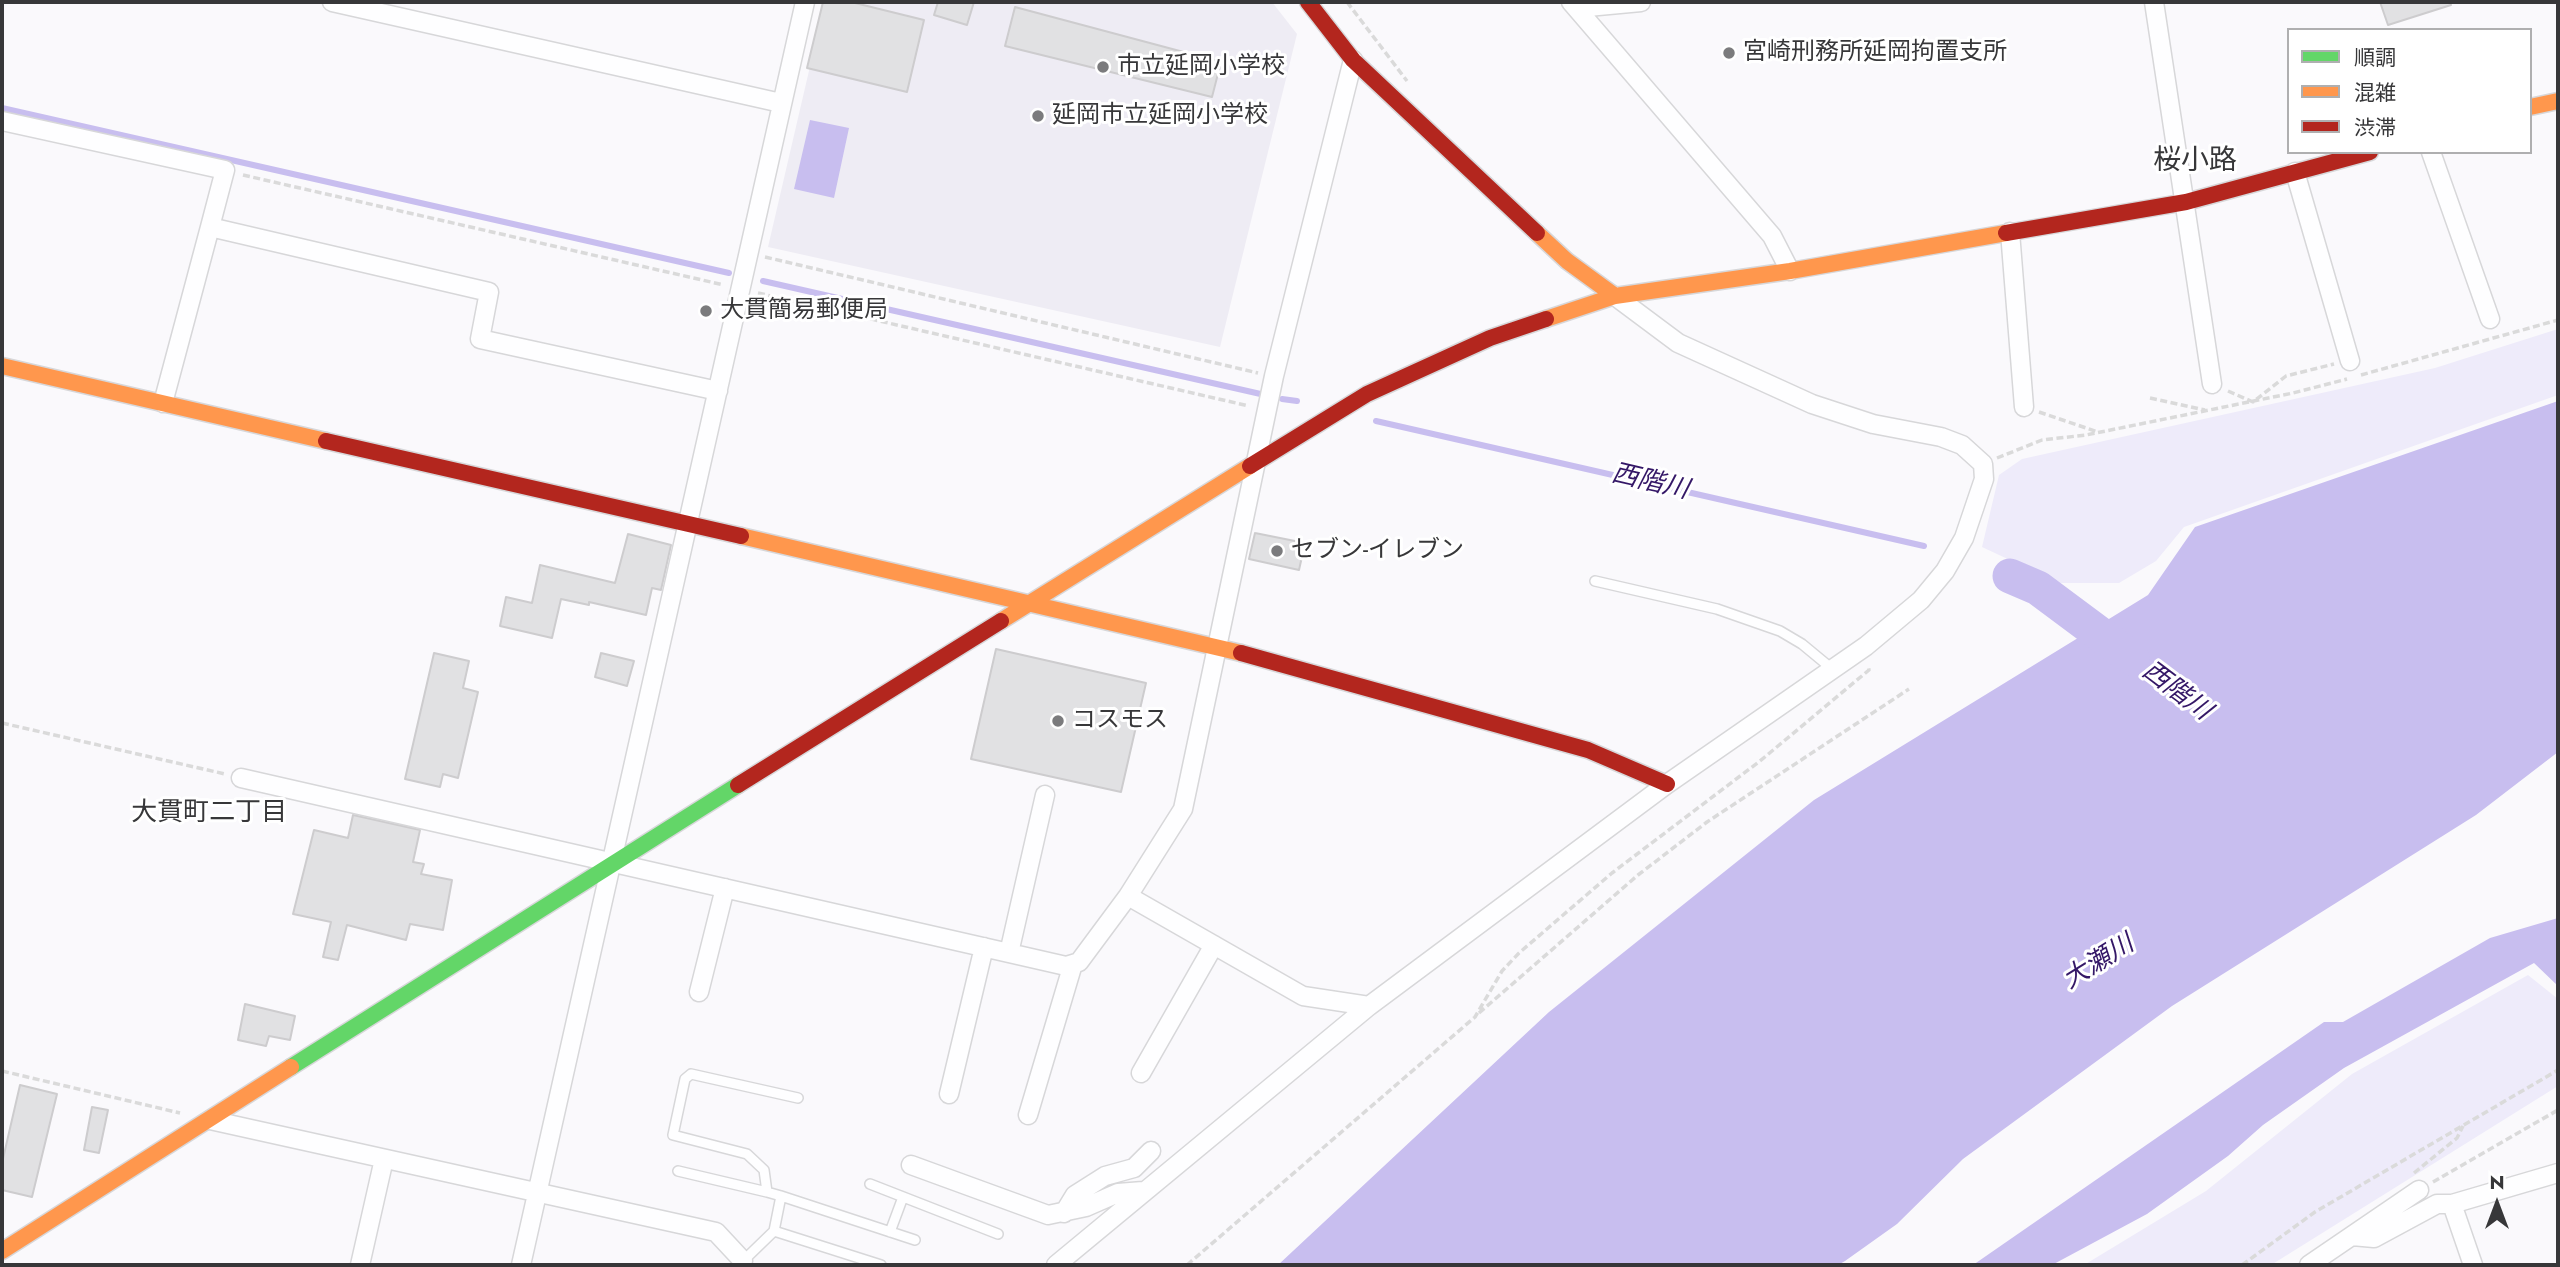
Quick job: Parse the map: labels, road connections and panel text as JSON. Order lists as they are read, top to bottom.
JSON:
{
  "districts": ["桜小路", "大貫町二丁目"],
  "water": ["西階川", "大瀬川"],
  "places": [
    "宮崎刑務所延岡拘置支所",
    "市立延岡小学校",
    "延岡市立延岡小学校",
    "大貫簡易郵便局",
    "セブン-イレブン",
    "コスモス"
  ],
  "legend": ["順調", "混雑", "渋滞"],
  "north": "top"
}
